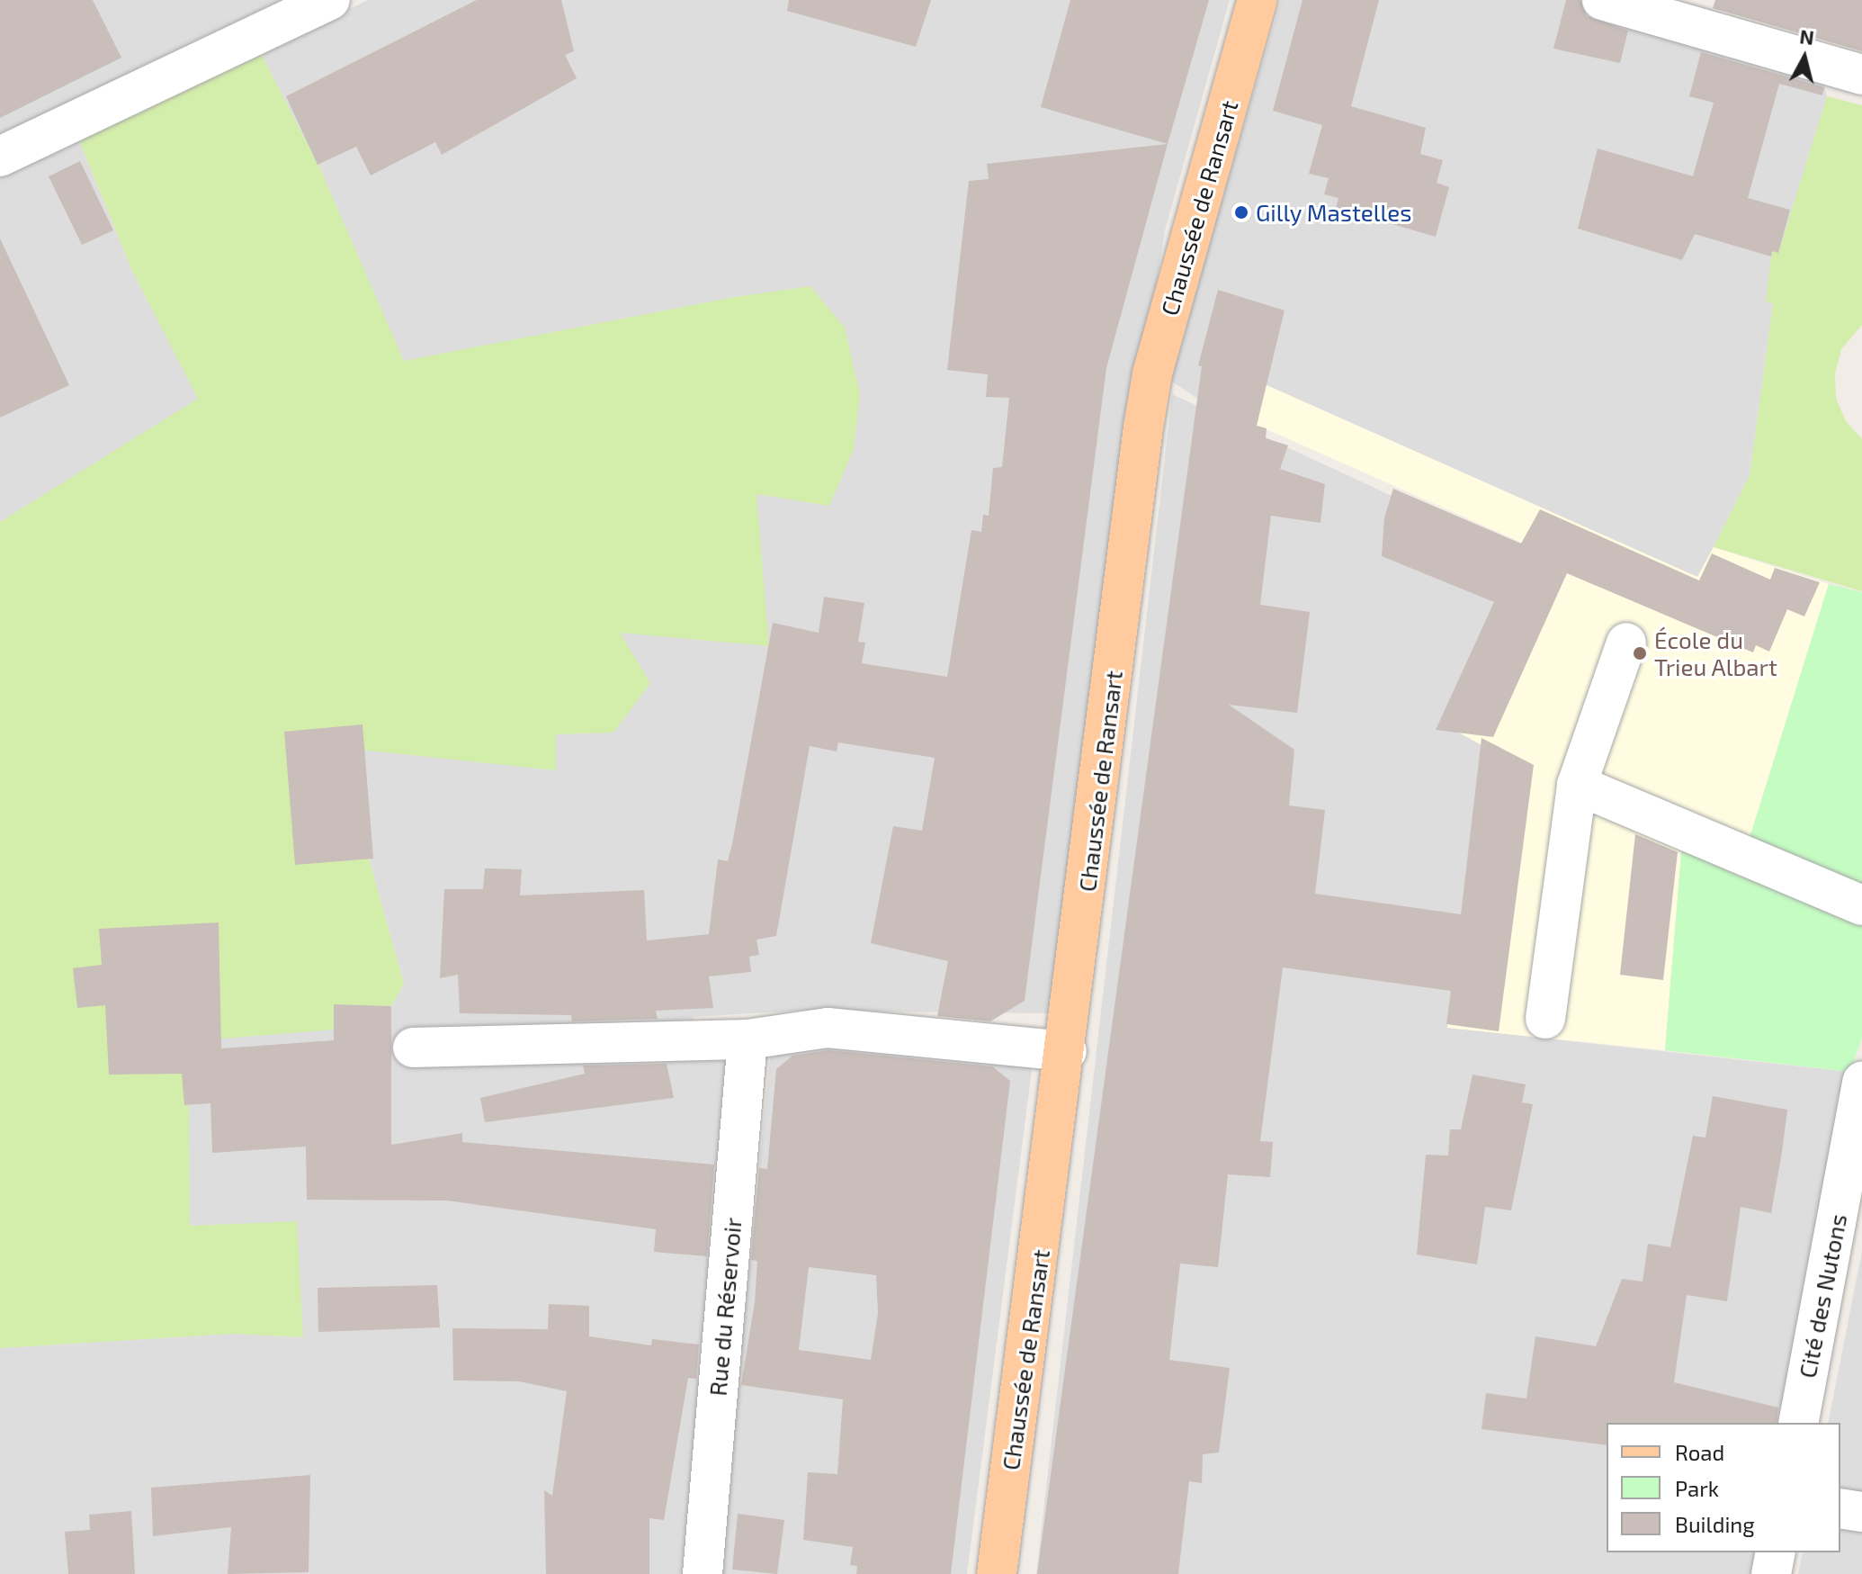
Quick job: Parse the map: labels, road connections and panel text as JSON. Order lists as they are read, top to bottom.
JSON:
{
  "streets": {
    "main road": ["Chaussée de Ransart"],
    "street": ["Cité des Nutons", "Rue du Réservoir"]
  },
  "places": ["Gilly Mastelles", "École du Trieu Albart"],
  "legend": ["Road", "Park", "Building"],
  "north": "top"
}
